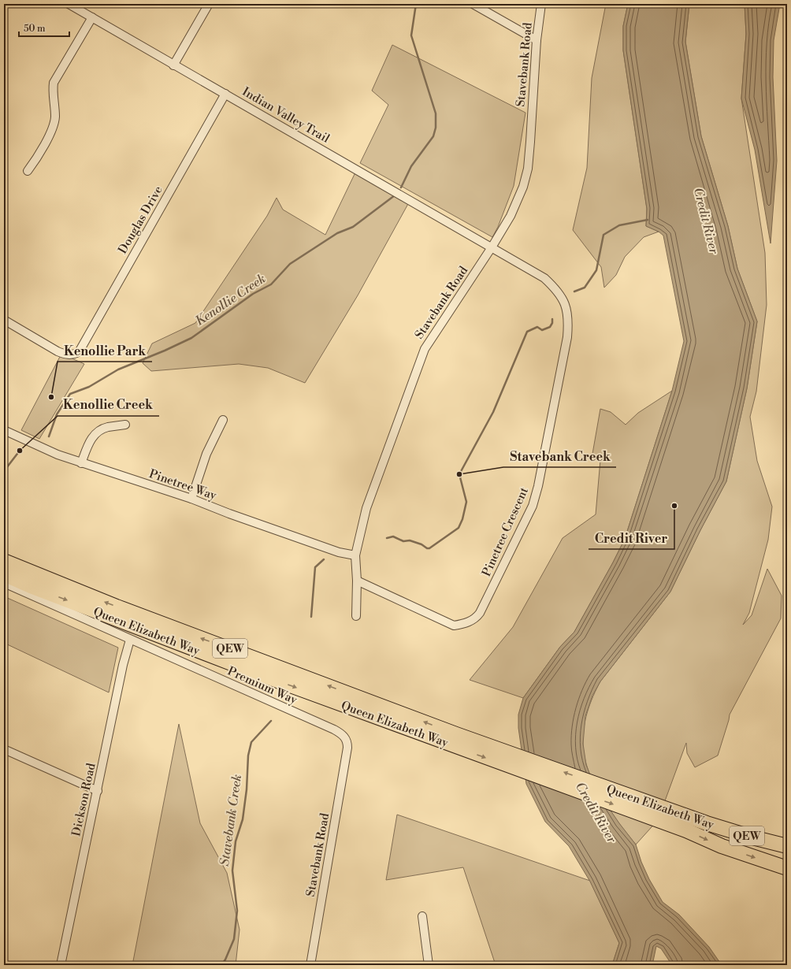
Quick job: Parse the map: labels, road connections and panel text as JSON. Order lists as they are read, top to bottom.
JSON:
{
  "streets": {
    "highway": ["Queen Elizabeth Way", "QEW"],
    "street": [
      "Stavebank Road",
      "Indian Valley Trail",
      "Douglas Drive",
      "Pinetree Way",
      "Pinetree Crescent",
      "Premium Way",
      "Dickson Road"
    ]
  },
  "crossings": [
    ["Stavebank Road", "Indian Valley Trail"],
    ["Stavebank Road", "Pinetree Way"],
    ["Stavebank Road", "Pinetree Crescent"],
    ["Stavebank Road", "Premium Way"],
    ["Indian Valley Trail", "Douglas Drive"],
    ["Indian Valley Trail", "Pinetree Crescent"],
    ["Premium Way", "Dickson Road"]
  ],
  "water": ["Credit River", "Kenollie Creek", "Stavebank Creek"],
  "places": [
    "Kenollie Park",
    "Kenollie Creek",
    "Stavebank Creek",
    "Credit River"
  ],
  "scale_bar": "50 m"
}
